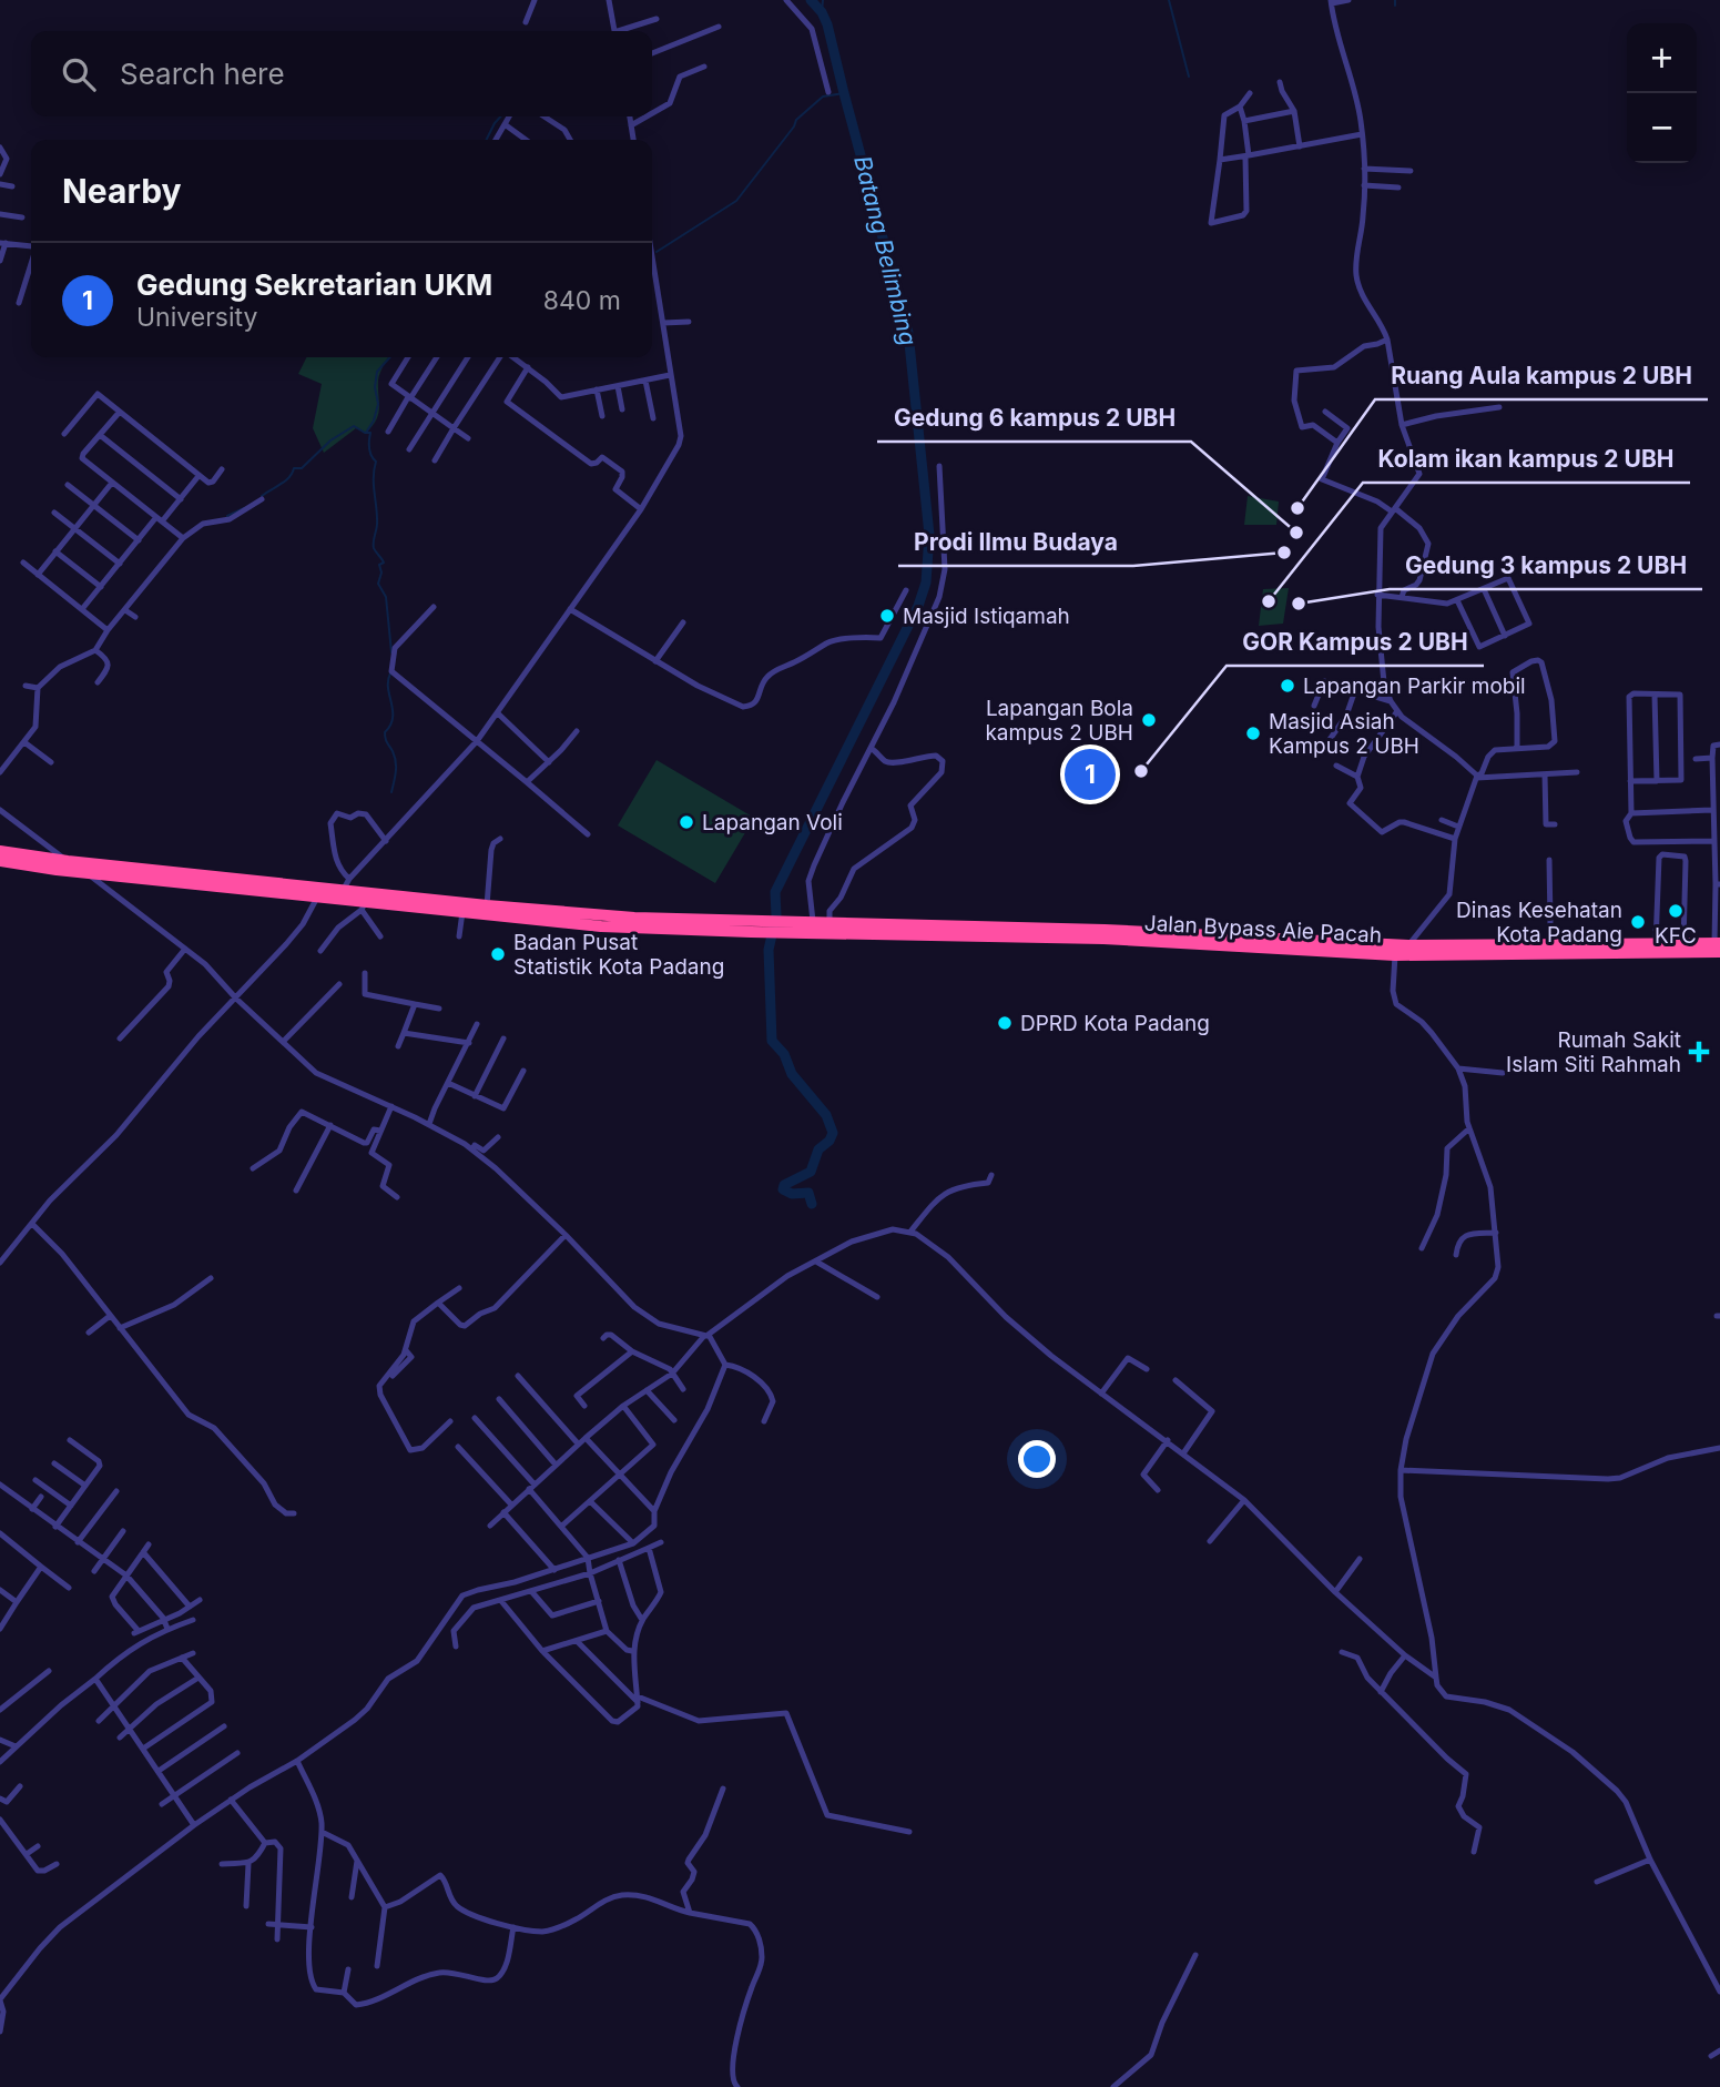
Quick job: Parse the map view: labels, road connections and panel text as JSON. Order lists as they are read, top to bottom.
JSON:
{
  "streets": {
    "highway": ["Jalan Bypass Aie Pacah"]
  },
  "water": ["Batang Belimbing"],
  "places": {
    "other": [
      "Ruang Aula kampus 2 UBH",
      "Gedung 6 kampus 2 UBH",
      "Prodi Ilmu Budaya",
      "Kolam ikan kampus 2 UBH",
      "Gedung 3 kampus 2 UBH",
      "Masjid Istiqamah",
      "Lapangan Parkir mobil",
      "Lapangan Bola kampus 2 UBH",
      "Masjid Asiah Kampus 2 UBH",
      "GOR Kampus 2 UBH",
      "Lapangan Voli",
      "KFC",
      "Dinas Kesehatan Kota Padang",
      "Badan Pusat Statistik Kota Padang",
      "DPRD Kota Padang"
    ],
    "health": ["Rumah Sakit Islam Siti Rahmah"]
  },
  "page": {
    "map_buttons": ["+", "−"],
    "search": "Search here",
    "heading": "Nearby",
    "list": [
      {
        "mark": "1",
        "name": "Gedung Sekretarian UKM",
        "note": "University",
        "value": "840 m"
      }
    ],
    "pins": "1"
  }
}
